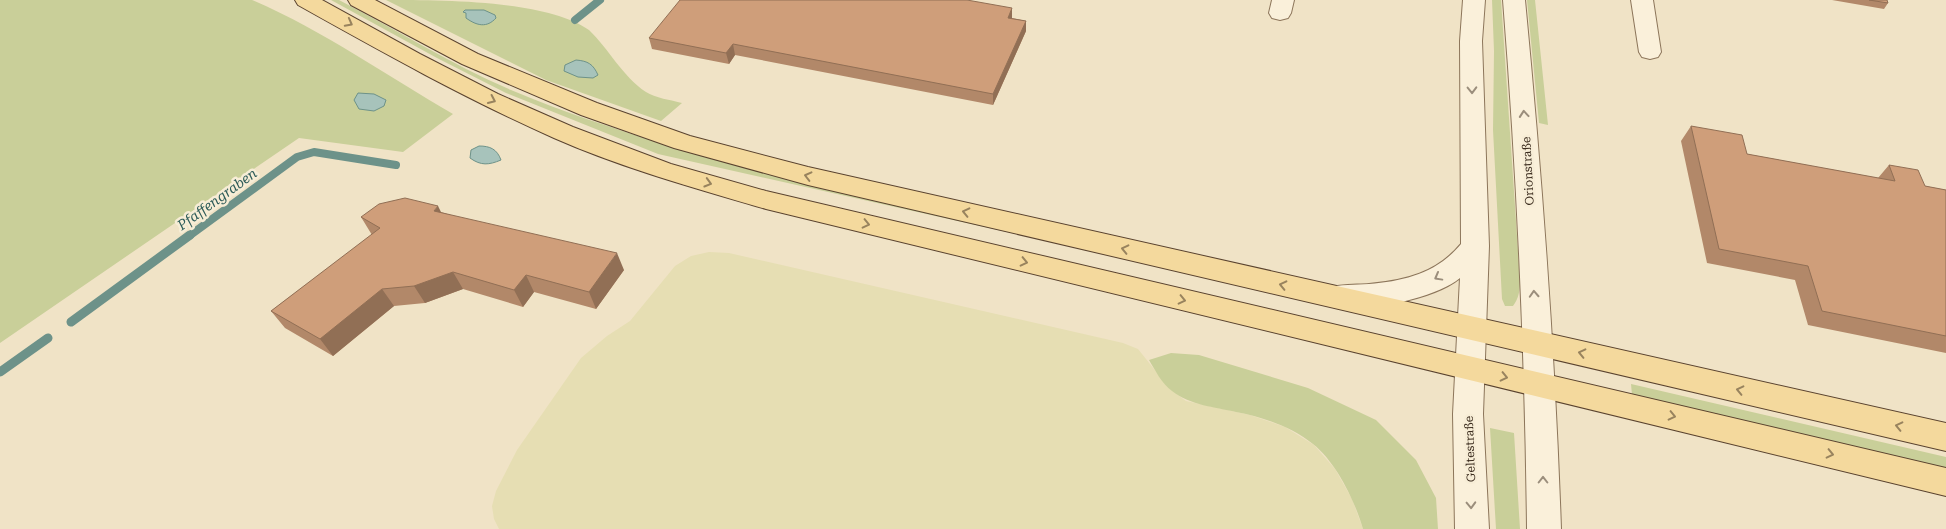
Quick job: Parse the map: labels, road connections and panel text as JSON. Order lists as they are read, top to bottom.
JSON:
{
  "streets": {
    "street": ["Orionstraße", "Geltestraße"]
  },
  "water": ["Pfaffengraben"]
}
